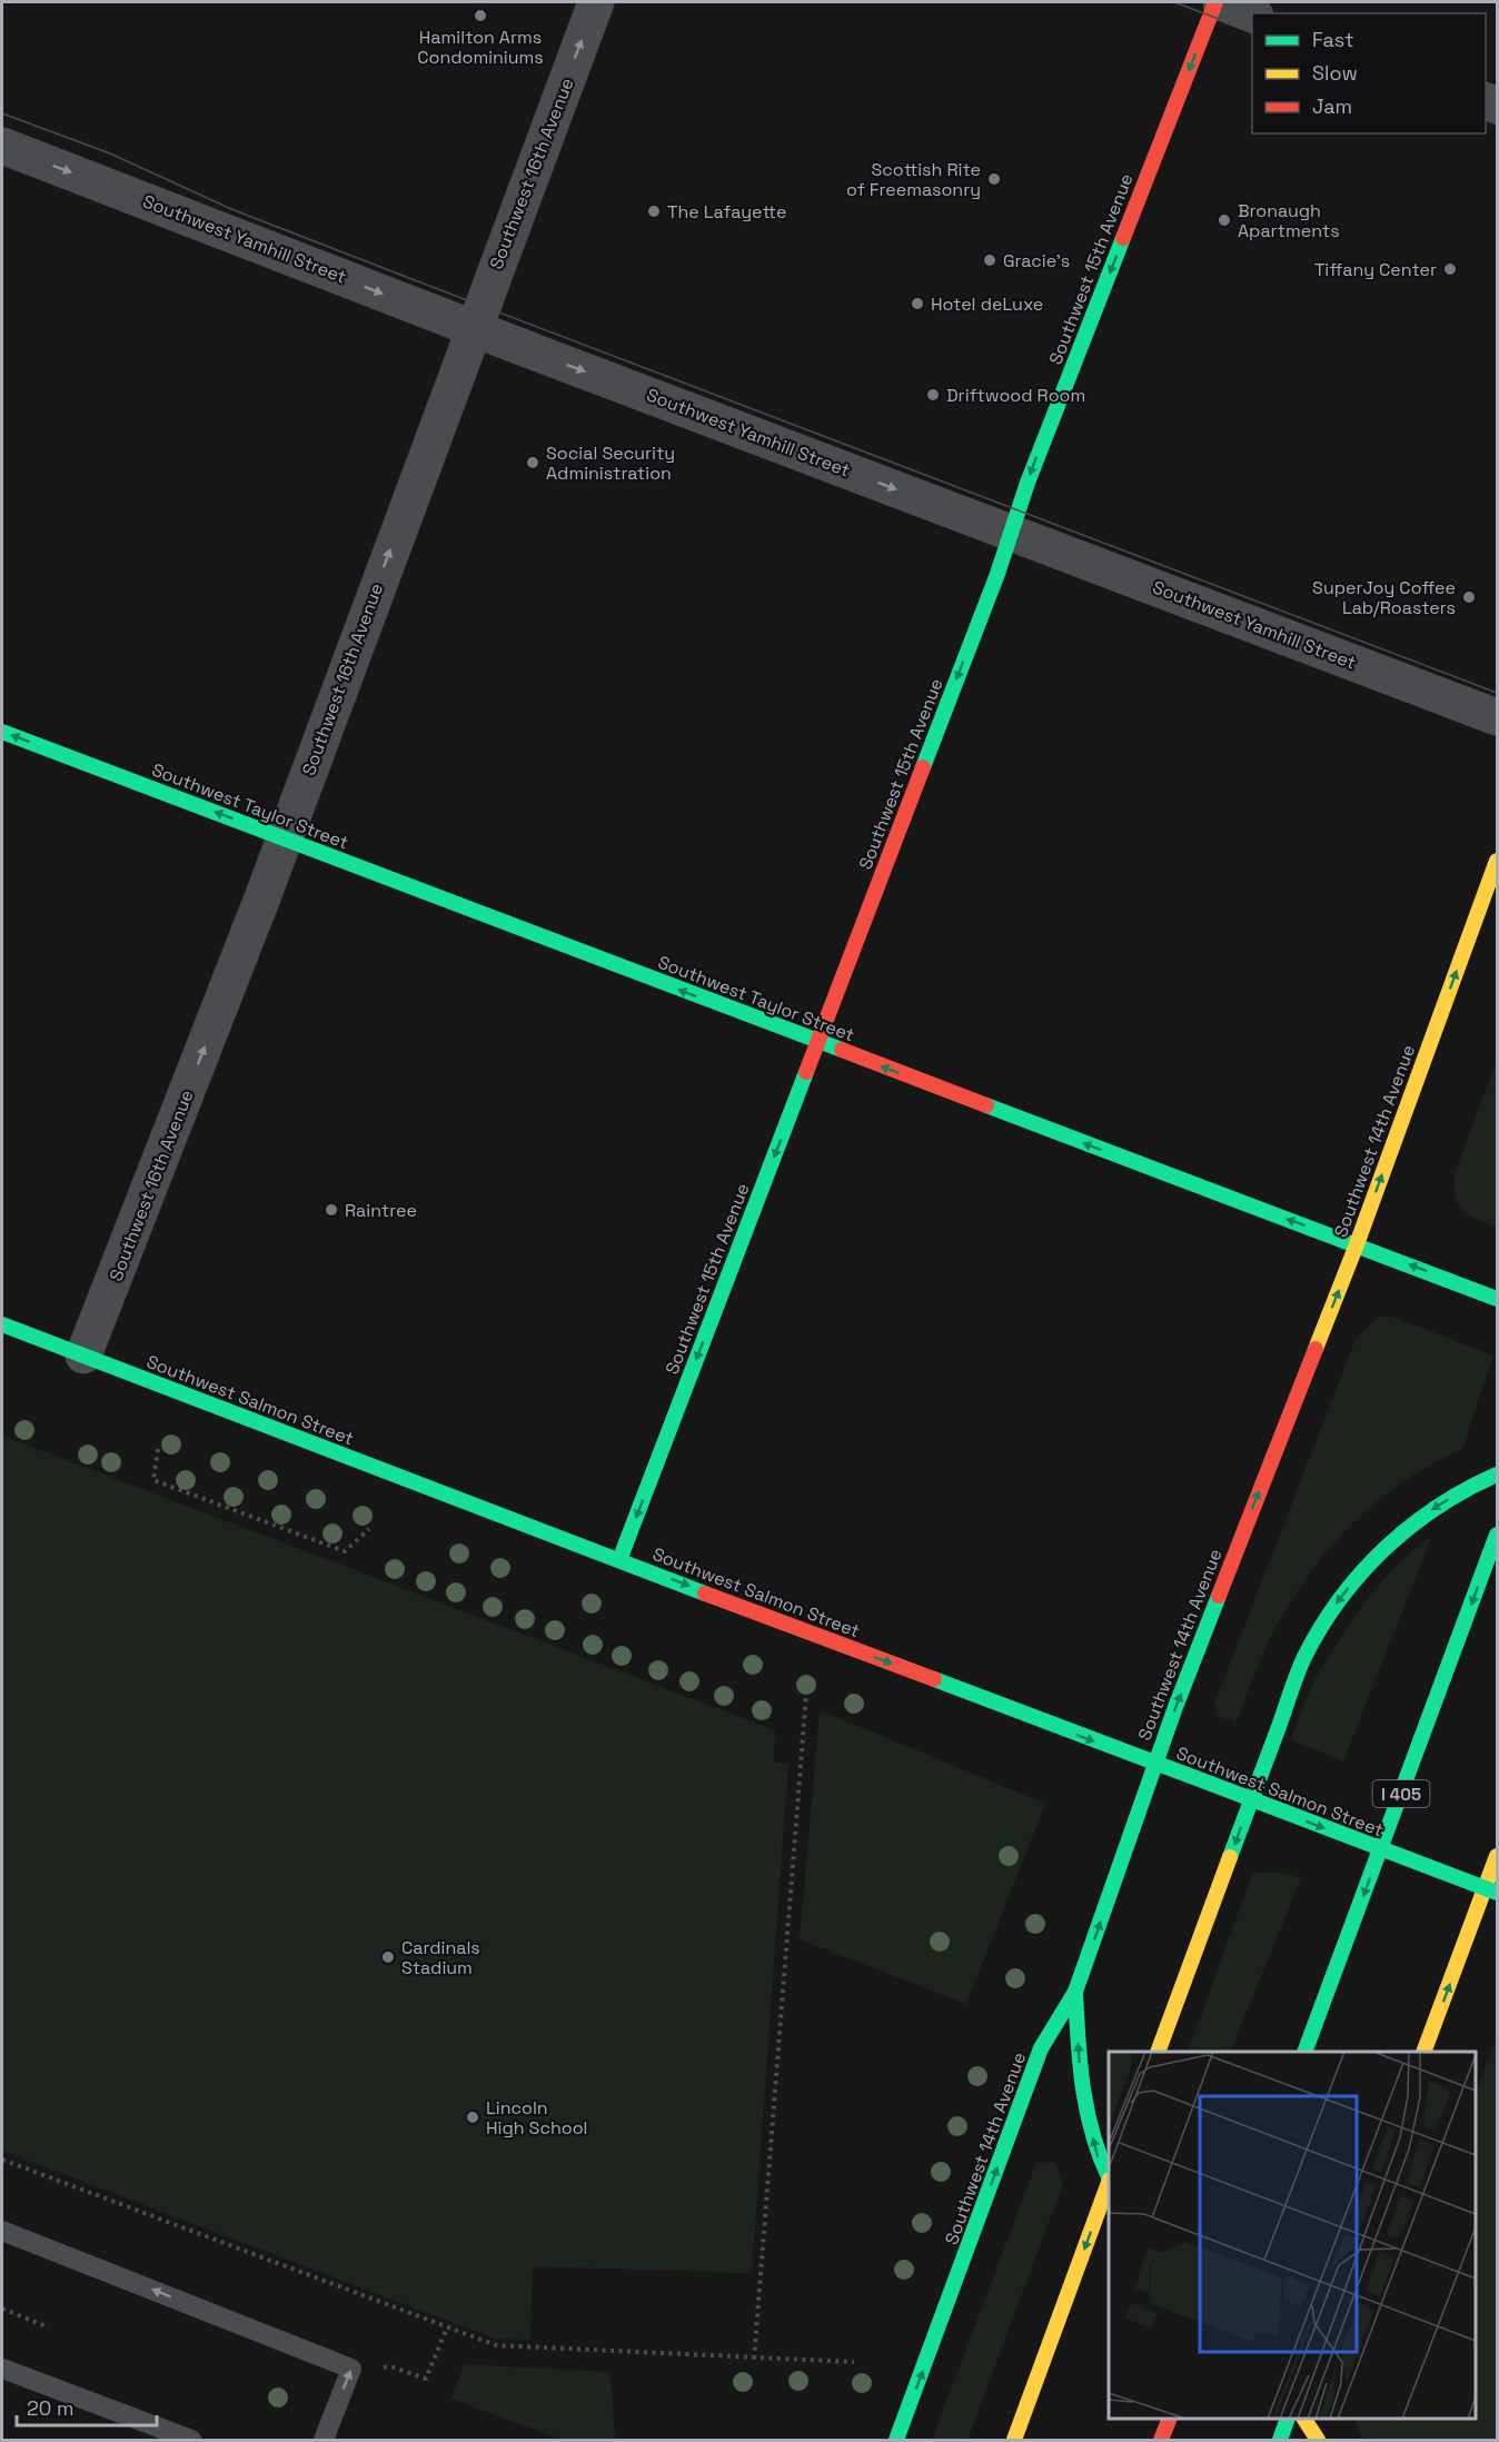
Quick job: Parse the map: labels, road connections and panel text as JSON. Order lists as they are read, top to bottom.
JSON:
{
  "streets": {
    "main road": [
      "Southwest 15th Avenue",
      "Southwest Taylor Street",
      "Southwest 14th Avenue",
      "Southwest Salmon Street",
      "I 405"
    ],
    "street": ["Southwest 16th Avenue", "Southwest Yamhill Street"]
  },
  "crossings": [
    ["Southwest 16th Avenue", "Southwest Yamhill Street"],
    ["Southwest 16th Avenue", "Southwest Taylor Street"],
    ["Southwest 16th Avenue", "Southwest Salmon Street"],
    ["Southwest Yamhill Street", "Southwest 15th Avenue"],
    ["Southwest 15th Avenue", "Southwest Taylor Street"],
    ["Southwest 15th Avenue", "Southwest Salmon Street"],
    ["Southwest Taylor Street", "Southwest 14th Avenue"],
    ["Southwest 14th Avenue", "Southwest Salmon Street"]
  ],
  "one_way": [
    "Southwest 16th Avenue",
    "Southwest Yamhill Street",
    "Southwest 15th Avenue",
    "Southwest Taylor Street",
    "Southwest Salmon Street"
  ],
  "places": [
    "Hamilton Arms Condominiums",
    "Scottish Rite of Freemasonry",
    "The Lafayette",
    "Bronaugh Apartments",
    "Gracie's",
    "Tiffany Center",
    "Hotel deLuxe",
    "Driftwood Room",
    "Social Security Administration",
    "SuperJoy Coffee Lab/Roasters",
    "Raintree",
    "Cardinals Stadium",
    "Lincoln High School"
  ],
  "legend": ["Fast", "Slow", "Jam"],
  "scale_bar": "20 m"
}
